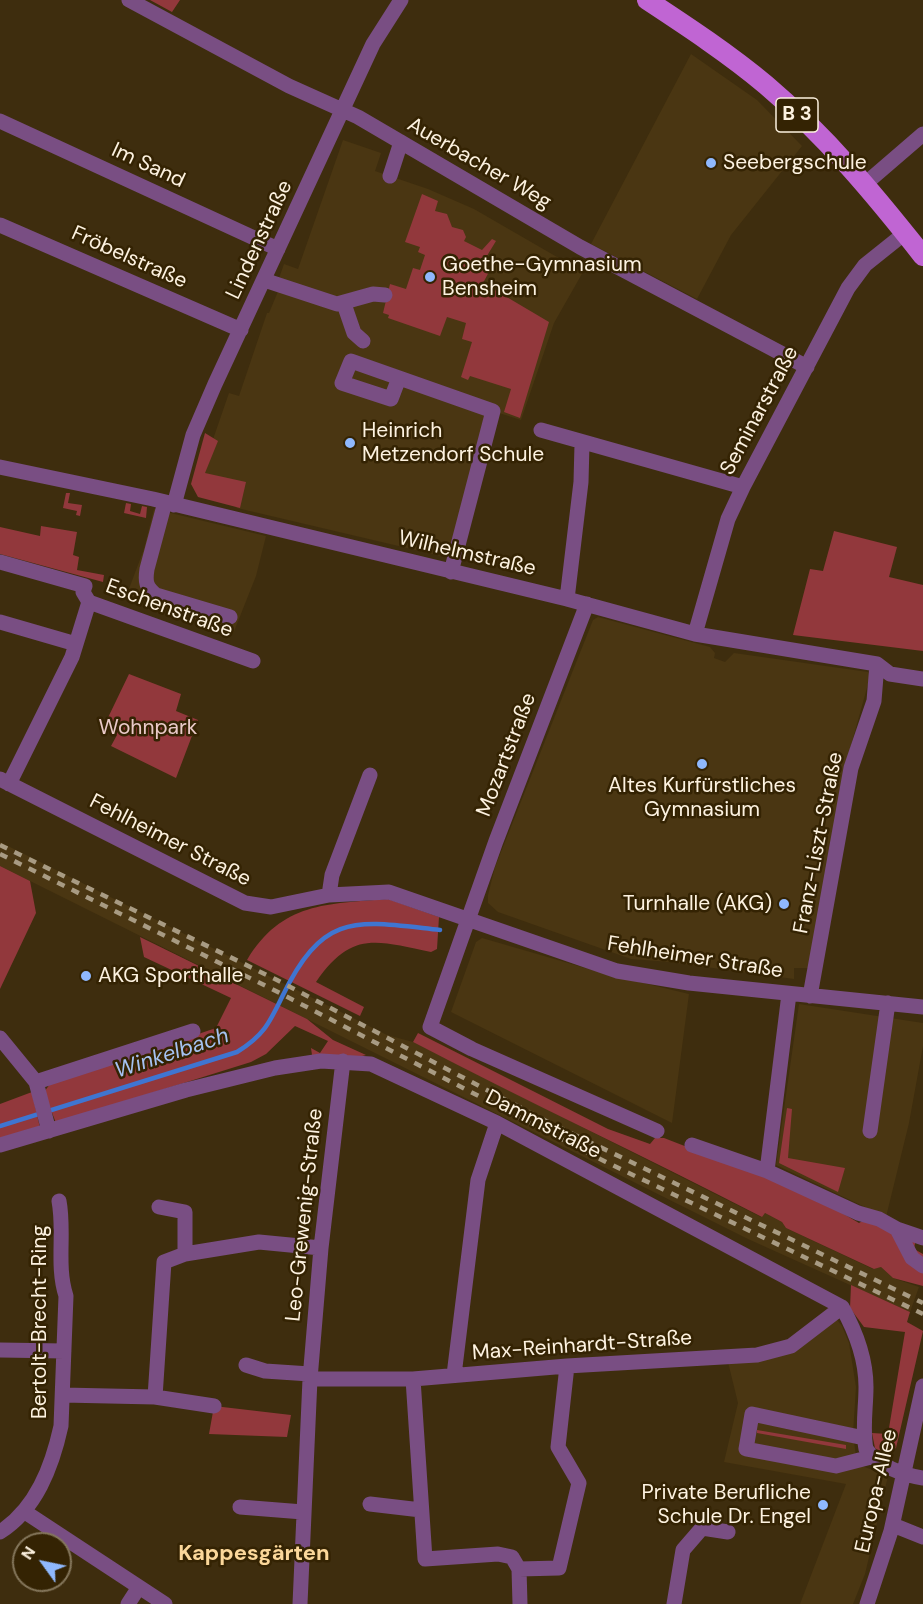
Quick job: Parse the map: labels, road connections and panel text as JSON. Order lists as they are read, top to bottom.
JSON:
{
  "streets": {
    "main road": ["B 3"],
    "street": [
      "Auerbacher Weg",
      "Im Sand",
      "Lindenstraße",
      "Fröbelstraße",
      "Seminarstraße",
      "Wilhelmstraße",
      "Eschenstraße",
      "Mozartstraße",
      "Fehlheimer Straße",
      "Franz-Liszt-Straße",
      "Dammstraße",
      "Leo-Grewenig-Straße",
      "Bertolt-Brecht-Ring",
      "Max-Reinhardt-Straße",
      "Europa-Allee"
    ]
  },
  "crossings": [
    ["B 3", "Seminarstraße"],
    ["Auerbacher Weg", "Lindenstraße"],
    ["Auerbacher Weg", "Seminarstraße"],
    ["Im Sand", "Lindenstraße"],
    ["Lindenstraße", "Fröbelstraße"],
    ["Lindenstraße", "Wilhelmstraße"],
    ["Seminarstraße", "Wilhelmstraße"],
    ["Wilhelmstraße", "Mozartstraße"],
    ["Wilhelmstraße", "Franz-Liszt-Straße"],
    ["Eschenstraße", "Fehlheimer Straße"],
    ["Mozartstraße", "Fehlheimer Straße"],
    ["Fehlheimer Straße", "Franz-Liszt-Straße"],
    ["Dammstraße", "Leo-Grewenig-Straße"],
    ["Dammstraße", "Max-Reinhardt-Straße"],
    ["Leo-Grewenig-Straße", "Max-Reinhardt-Straße"]
  ],
  "districts": ["Kappesgärten"],
  "water": ["Winkelbach"],
  "parks": ["Wohnpark"],
  "places": [
    "Seebergschule",
    "Goethe-Gymnasium Bensheim",
    "Heinrich Metzendorf Schule",
    "Altes Kurfürstliches Gymnasium",
    "Turnhalle (AKG)",
    "AKG Sporthalle",
    "Private Berufliche Schule Dr. Engel"
  ],
  "north": "top left"
}
